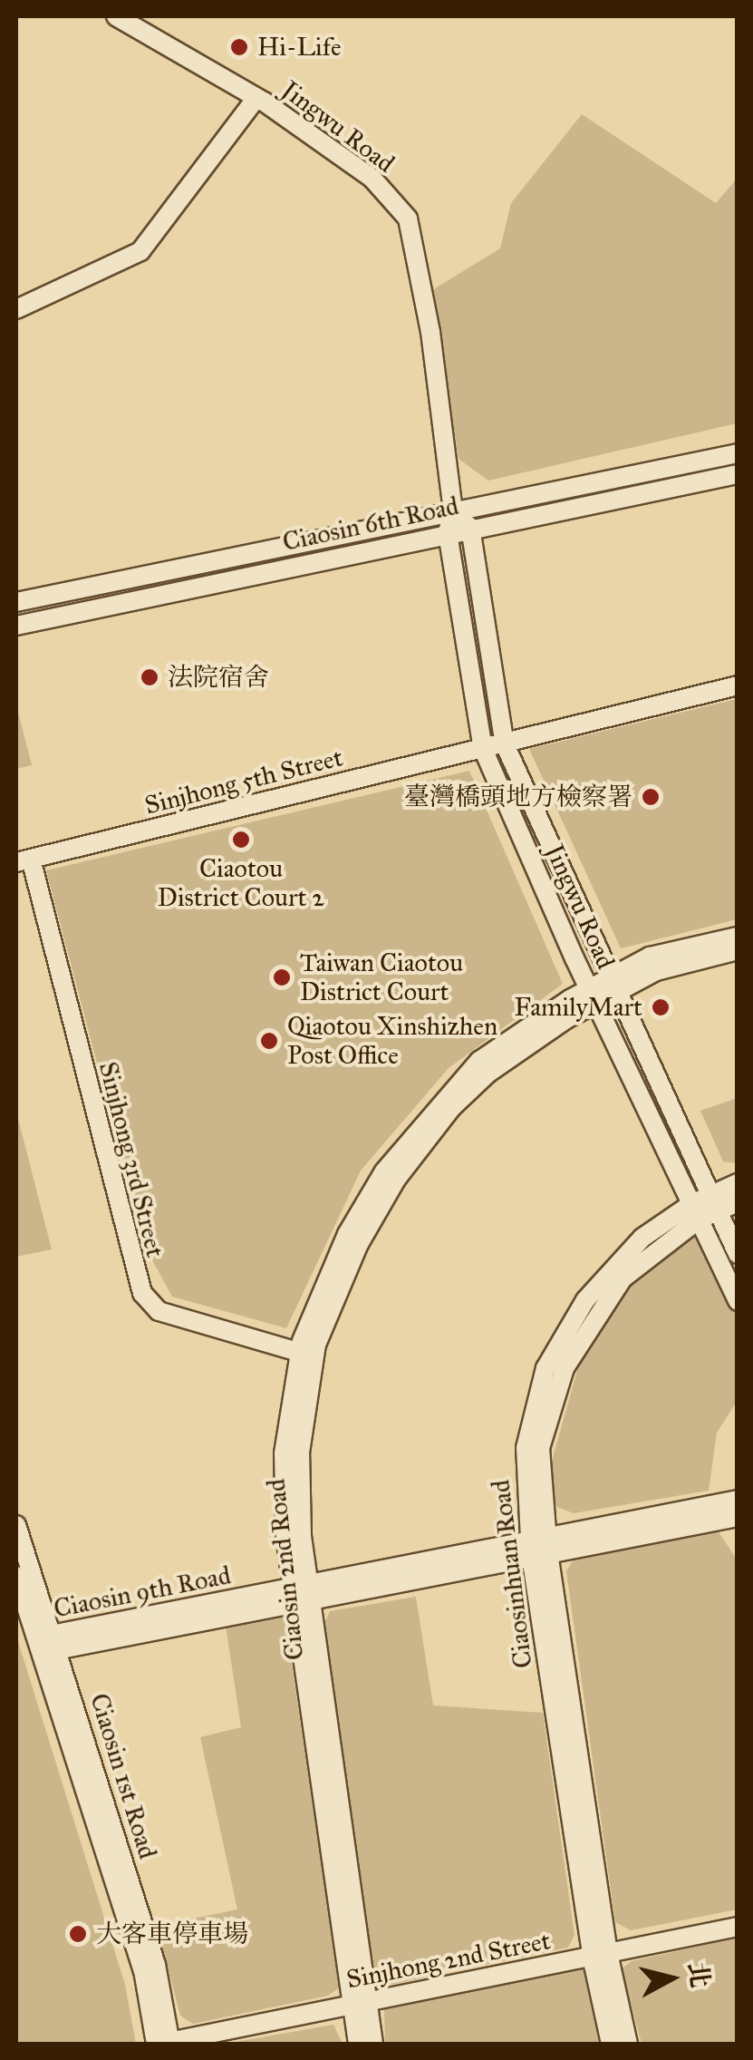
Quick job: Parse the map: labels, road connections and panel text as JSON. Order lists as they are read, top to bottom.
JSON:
{
  "streets": {
    "street": [
      "Jingwu Road",
      "Ciaosin 6th Road",
      "Sinjhong 5th Street",
      "Sinjhong 3rd Street",
      "Ciaosin 2nd Road",
      "Ciaosinhuan Road",
      "Ciaosin 9th Road",
      "Ciaosin 1st Road",
      "Sinjhong 2nd Street"
    ]
  },
  "crossings": [
    ["Jingwu Road", "Ciaosin 6th Road"],
    ["Jingwu Road", "Sinjhong 5th Street"],
    ["Jingwu Road", "Ciaosin 2nd Road"],
    ["Jingwu Road", "Ciaosinhuan Road"],
    ["Sinjhong 5th Street", "Sinjhong 3rd Street"],
    ["Sinjhong 3rd Street", "Ciaosin 2nd Road"],
    ["Ciaosin 2nd Road", "Ciaosin 9th Road"],
    ["Ciaosin 2nd Road", "Sinjhong 2nd Street"],
    ["Ciaosinhuan Road", "Ciaosin 9th Road"],
    ["Ciaosinhuan Road", "Sinjhong 2nd Street"],
    ["Ciaosin 9th Road", "Ciaosin 1st Road"],
    ["Ciaosin 1st Road", "Sinjhong 2nd Street"]
  ],
  "places": [
    "Hi-Life",
    "法院宿舍",
    "臺灣橋頭地方檢察署",
    "Ciaotou District Court 2",
    "Taiwan Ciaotou District Court",
    "FamilyMart",
    "Qiaotou Xinshizhen Post Office",
    "大客車停車場"
  ],
  "north": "right"
}
